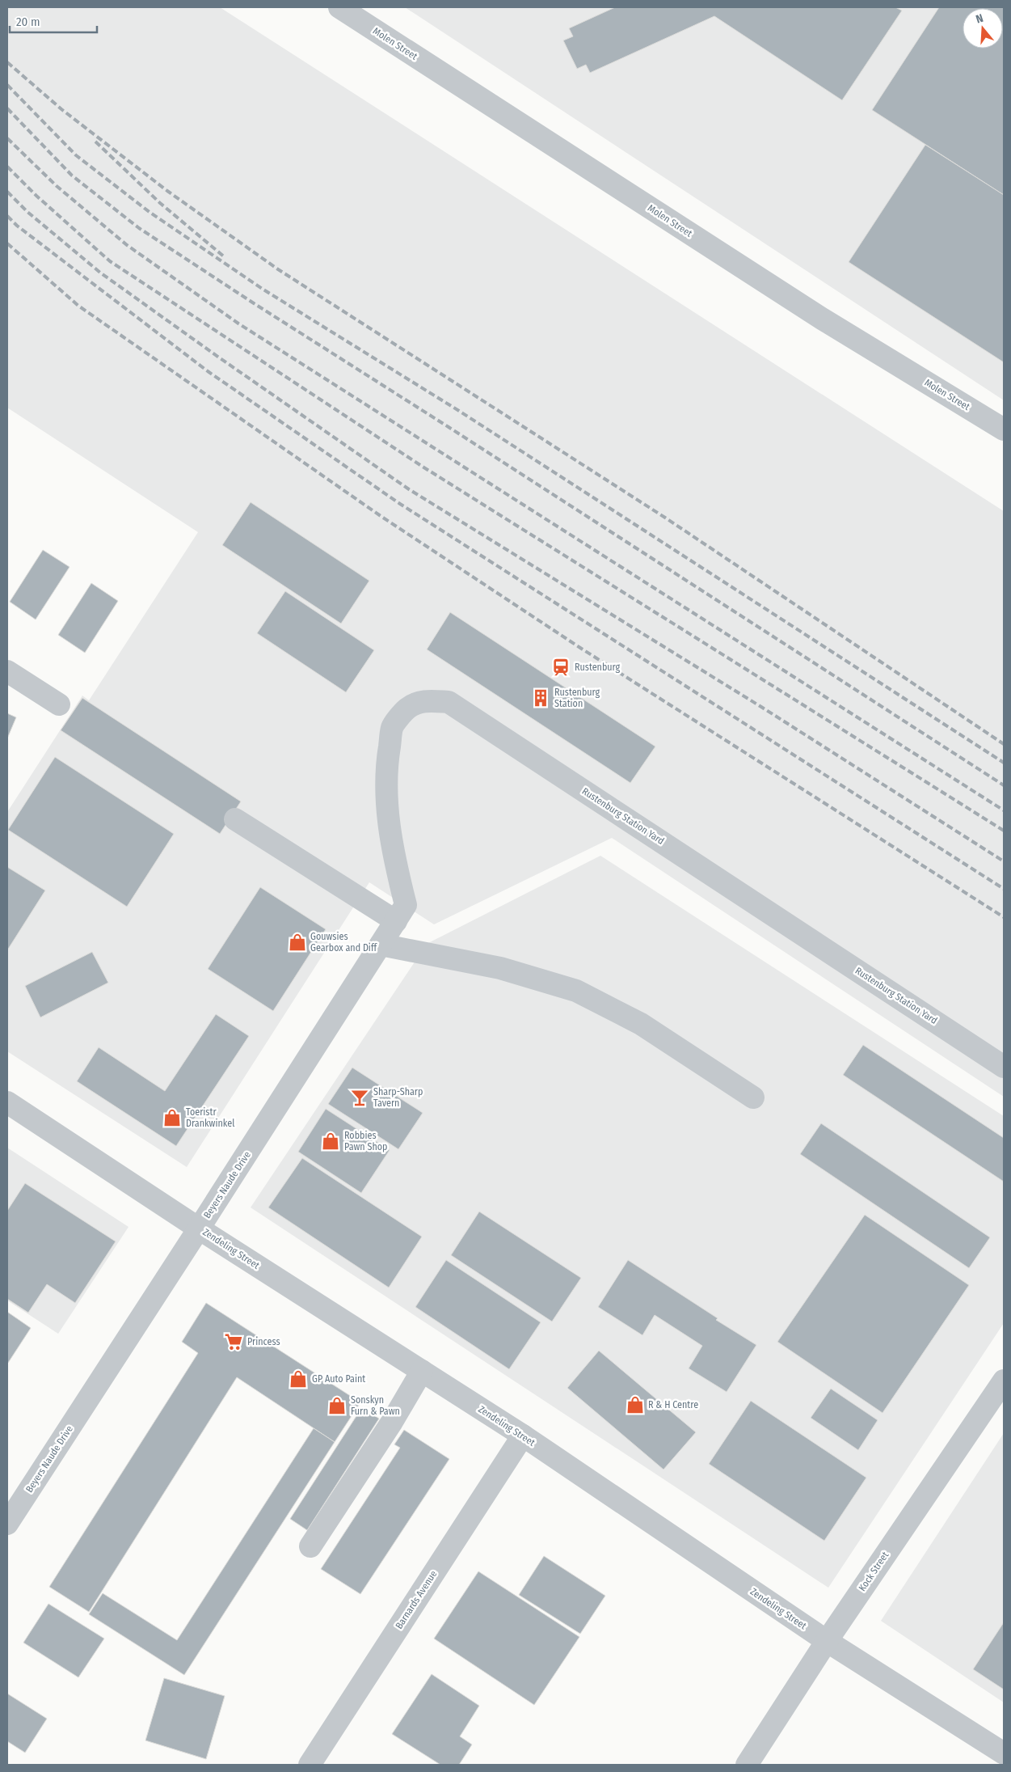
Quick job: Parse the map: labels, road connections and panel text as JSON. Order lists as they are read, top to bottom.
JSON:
{
  "streets": {
    "street": [
      "Molen Street",
      "Rustenburg Station Yard",
      "Beyers Naude Drive",
      "Zendeling Street",
      "Kock Street",
      "Barnards Avenue"
    ]
  },
  "crossings": [
    ["Rustenburg Station Yard", "Beyers Naude Drive"],
    ["Beyers Naude Drive", "Zendeling Street"],
    ["Zendeling Street", "Kock Street"],
    ["Zendeling Street", "Barnards Avenue"]
  ],
  "places": {
    "station": ["Rustenburg"],
    "building": ["Rustenburg Station"],
    "shop": [
      "Gouwsies Gearbox and Diff",
      "Toeristr Drankwinkel",
      "Robbies Pawn Shop",
      "GP Auto Paint",
      "R & H Centre",
      "Sonskyn Furn & Pawn"
    ],
    "bar": ["Sharp-Sharp Tavern"],
    "supermarket": ["Princess"]
  },
  "scale_bar": "20 m",
  "north": "top"
}
